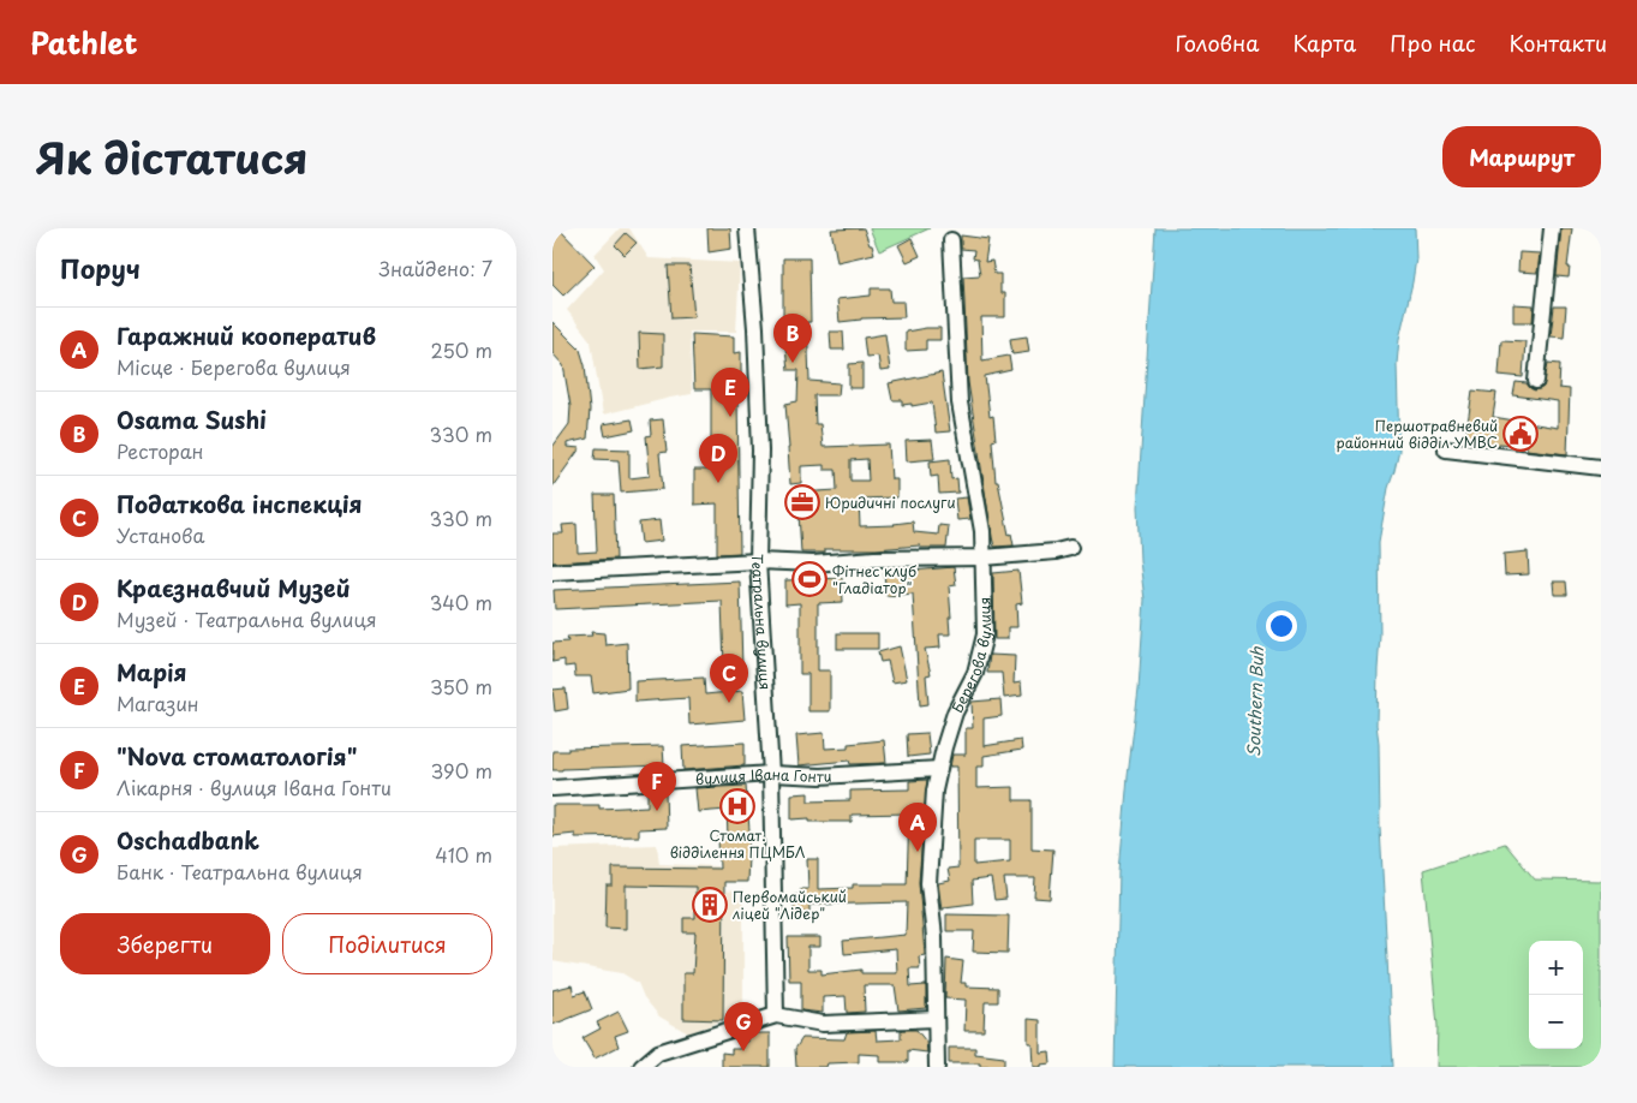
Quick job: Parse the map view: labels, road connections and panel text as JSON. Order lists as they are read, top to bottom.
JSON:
{
  "streets": {
    "street": ["Театральна вулиця", "Берегова вулиця", "вулиця Івана Гонти"]
  },
  "crossings": [
    ["Театральна вулиця", "вулиця Івана Гонти"],
    ["Берегова вулиця", "вулиця Івана Гонти"]
  ],
  "water": ["Southern Buh"],
  "places": {
    "public building": ["Першотравневий районний відділ УМВС"],
    "office": ["Юридичні послуги"],
    "sports": ["Фітнес клуб \"Гладіатор\""],
    "hospital": ["Стомат. відділення ПЦМБЛ"],
    "building": ["Первомайський ліцей \"Лідер\""]
  },
  "page": {
    "header": "Pathlet",
    "nav": [
      "Головна",
      "Карта",
      "Про нас",
      "Контакти"
    ],
    "title": "Як дістатися",
    "buttons": [
      "Маршрут",
      ["Зберегти", "Поділитися"]
    ],
    "heading": ["Поруч", "Знайдено: 7"],
    "list": [
      {
        "mark": "A",
        "name": "Гаражний кооператив",
        "note": "Місце · Берегова вулиця",
        "value": "250 m"
      },
      {
        "mark": "B",
        "name": "Osama Sushi",
        "note": "Ресторан",
        "value": "330 m"
      },
      {
        "mark": "C",
        "name": "Податкова інспекція",
        "note": "Установа",
        "value": "330 m"
      },
      {
        "mark": "D",
        "name": "Краєзнавчий Музей",
        "note": "Музей · Театральна вулиця",
        "value": "340 m"
      },
      {
        "mark": "E",
        "name": "Марія",
        "note": "Магазин",
        "value": "350 m"
      },
      {
        "mark": "F",
        "name": "\"Nova стоматологія\"",
        "note": "Лікарня · вулиця Івана Гонти",
        "value": "390 m"
      },
      {
        "mark": "G",
        "name": "Oschadbank",
        "note": "Банк · Театральна вулиця",
        "value": "410 m"
      }
    ],
    "pins": [
      "B",
      "E",
      "D",
      "C",
      "F",
      "A",
      "G"
    ],
    "map_buttons": ["+", "−"]
  }
}
